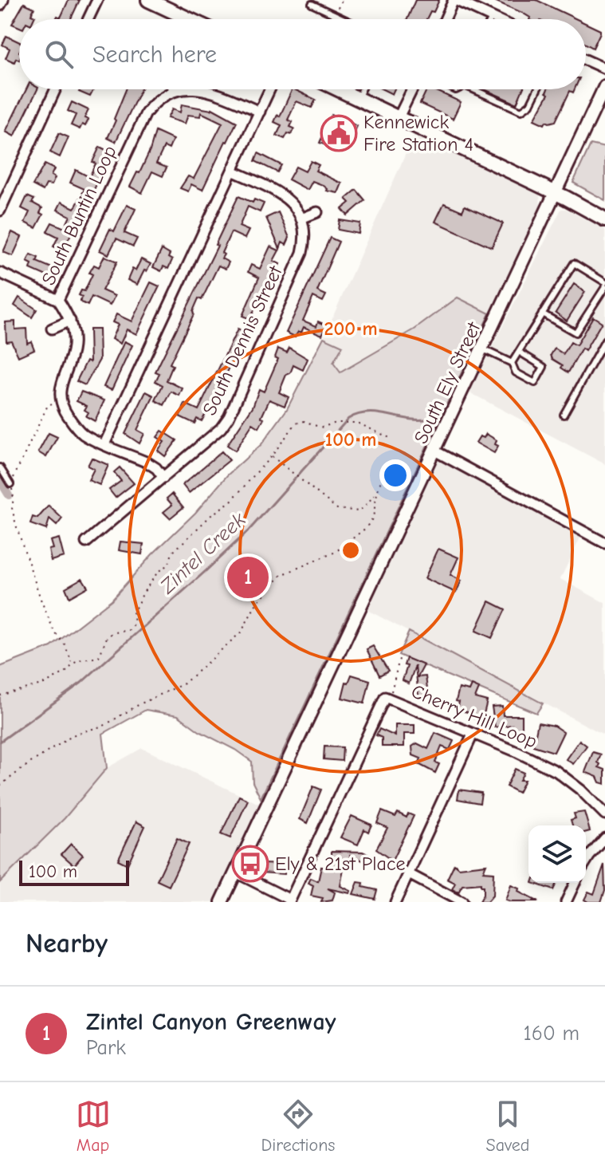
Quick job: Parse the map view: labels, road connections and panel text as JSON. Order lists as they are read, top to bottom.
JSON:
{
  "streets": {
    "street": [
      "South Buntin Loop",
      "South Dennis Street",
      "South Ely Street",
      "Cherry Hill Loop"
    ]
  },
  "water": ["Zintel Creek"],
  "places": {
    "public building": ["Kennewick Fire Station 4"],
    "bus stop": ["Ely & 21st Place"]
  },
  "scale_bar": "100 m",
  "page": {
    "search": "Search here",
    "pins": "1",
    "scale": "100 m",
    "heading": "Nearby",
    "list": [
      {
        "mark": "1",
        "name": "Zintel Canyon Greenway",
        "note": "Park",
        "value": "160 m"
      }
    ],
    "nav": ["Map", "Directions", "Saved"]
  },
  "rings": ["200 m", "100 m"]
}
